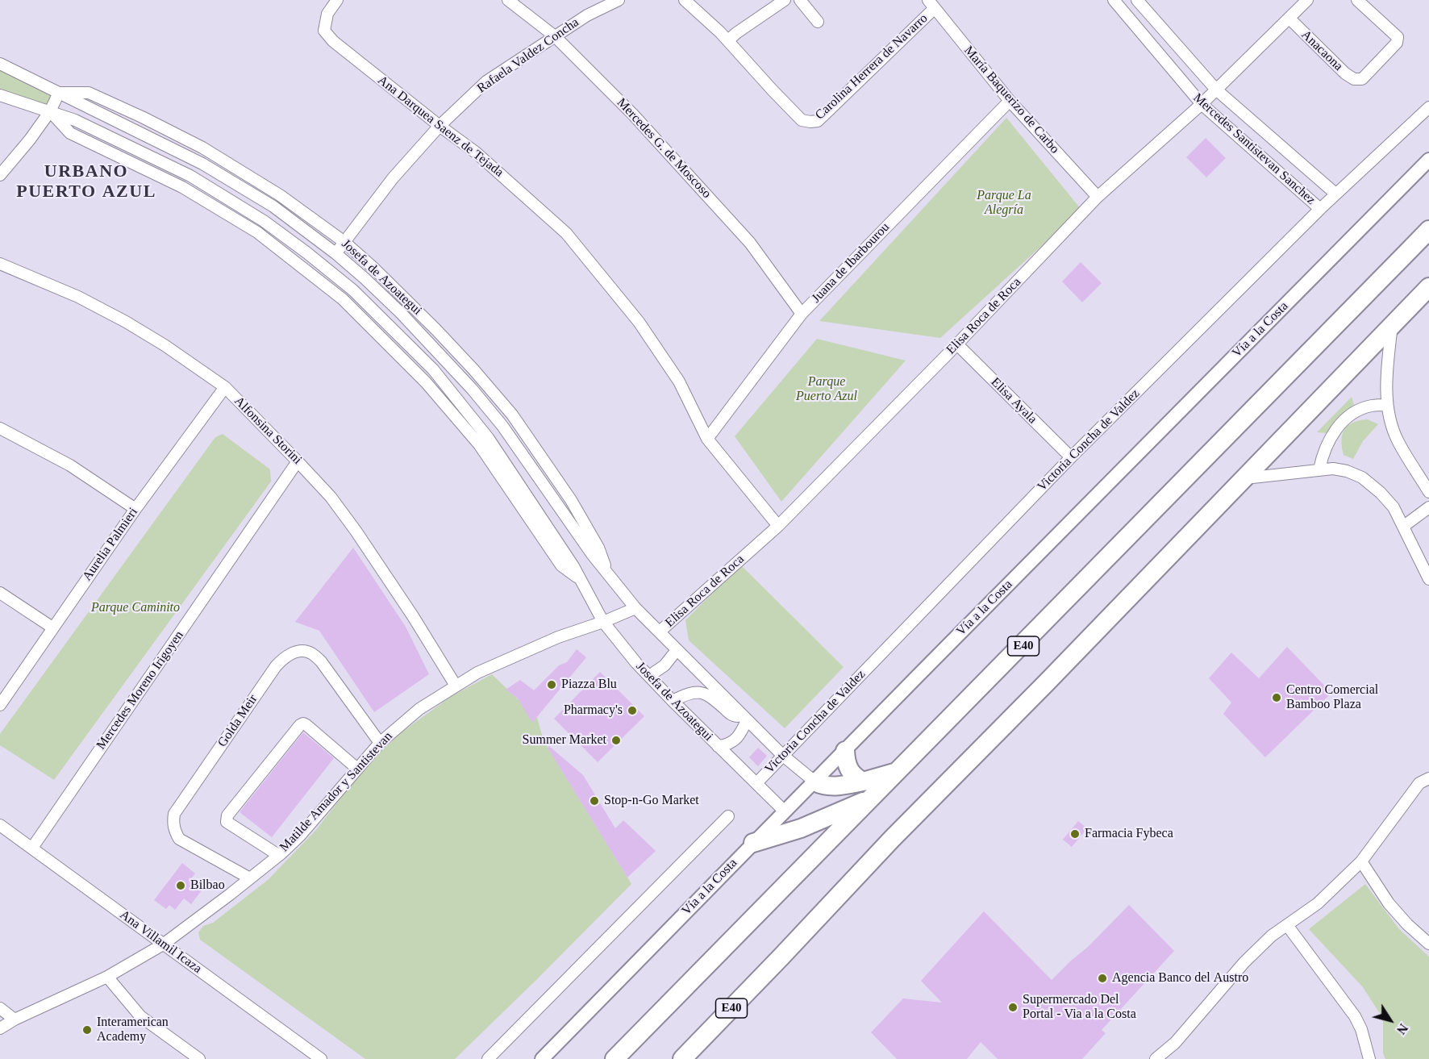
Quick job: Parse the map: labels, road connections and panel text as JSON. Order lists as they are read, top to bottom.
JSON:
{
  "streets": {
    "highway": ["E40"],
    "street": [
      "Anacaona",
      "Rafaela Valdez Concha",
      "Carolina Herrera de Navarro",
      "María Baquerizo de Carbo",
      "Ana Darquea Saenz de Tejada",
      "Mercedes G. de Moscoso",
      "Mercedes Santistevan Sanchez",
      "Juana de Ibarbourou",
      "Josefa de Azoategui",
      "Elisa Roca de Roca",
      "Vía a la Costa",
      "Elisa Ayala",
      "Alfonsina Storini",
      "Victoria Concha de Valdez",
      "Aurelia Palmieri",
      "Mercedes Moreno Irigoyen",
      "Golda Meir",
      "Matilde Amador y Santistevan",
      "Ana Villamil Icaza"
    ]
  },
  "crossings": [
    ["Anacaona", "Elisa Roca de Roca"],
    ["Rafaela Valdez Concha", "Ana Darquea Saenz de Tejada"],
    ["Rafaela Valdez Concha", "Mercedes G. de Moscoso"],
    ["Rafaela Valdez Concha", "Josefa de Azoategui"],
    ["Carolina Herrera de Navarro", "María Baquerizo de Carbo"],
    ["María Baquerizo de Carbo", "Juana de Ibarbourou"],
    ["María Baquerizo de Carbo", "Elisa Roca de Roca"],
    ["Ana Darquea Saenz de Tejada", "Juana de Ibarbourou"],
    ["Ana Darquea Saenz de Tejada", "Elisa Roca de Roca"],
    ["Mercedes G. de Moscoso", "Juana de Ibarbourou"],
    ["Mercedes Santistevan Sanchez", "Elisa Roca de Roca"],
    ["Mercedes Santistevan Sanchez", "Victoria Concha de Valdez"],
    ["Josefa de Azoategui", "Elisa Roca de Roca"],
    ["Josefa de Azoategui", "Vía a la Costa"],
    ["Josefa de Azoategui", "Victoria Concha de Valdez"],
    ["Josefa de Azoategui", "Matilde Amador y Santistevan"],
    ["Elisa Roca de Roca", "Elisa Ayala"],
    ["Elisa Ayala", "Victoria Concha de Valdez"],
    ["Alfonsina Storini", "Aurelia Palmieri"],
    ["Alfonsina Storini", "Mercedes Moreno Irigoyen"],
    ["Alfonsina Storini", "Matilde Amador y Santistevan"],
    ["Mercedes Moreno Irigoyen", "Ana Villamil Icaza"],
    ["Golda Meir", "Matilde Amador y Santistevan"],
    ["Matilde Amador y Santistevan", "Ana Villamil Icaza"]
  ],
  "districts": ["URBANO PUERTO AZUL"],
  "parks": ["Parque La Alegría", "Parque Puerto Azul", "Parque Caminito"],
  "places": [
    "Piazza Blu",
    "Centro Comercial Bamboo Plaza",
    "Pharmacy's",
    "Summer Market",
    "Stop-n-Go Market",
    "Farmacia Fybeca",
    "Bilbao",
    "Agencia Banco del Austro",
    "Supermercado Del Portal - Via a la Costa",
    "Interamerican Academy"
  ],
  "north": "bottom right"
}
